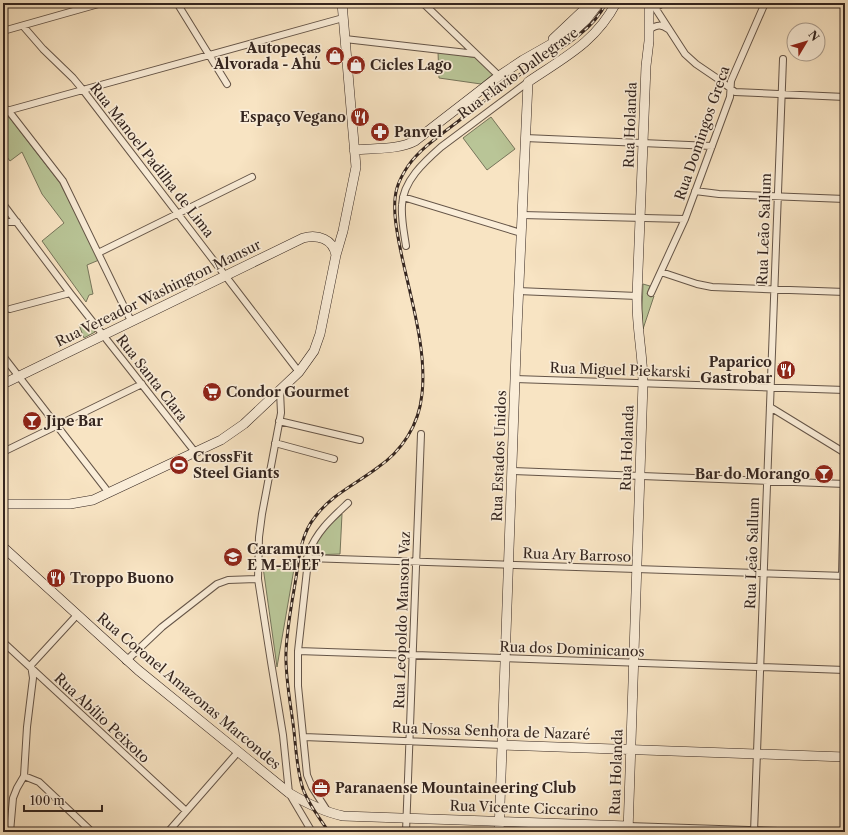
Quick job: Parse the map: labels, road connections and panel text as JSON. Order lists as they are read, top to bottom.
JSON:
{
  "streets": {
    "main road": [
      "Rua Flávio Dallegrave",
      "Rua Holanda",
      "Rua Vereador Washington Mansur",
      "Rua Estados Unidos",
      "Rua Coronel Amazonas Marcondes",
      "Rua Nossa Senhora de Nazaré",
      "Rua Vicente Ciccarino"
    ],
    "street": [
      "Rua Domingos Greca",
      "Rua Manoel Padilha de Lima",
      "Rua Leão Sallum",
      "Rua Miguel Piekarski",
      "Rua Santa Clara",
      "Rua Ary Barroso",
      "Rua Leopoldo Manson Vaz",
      "Rua dos Dominicanos",
      "Rua Abílio Peixoto"
    ]
  },
  "crossings": [
    ["Rua Flávio Dallegrave", "Rua Estados Unidos"],
    ["Rua Holanda", "Rua Miguel Piekarski"],
    ["Rua Holanda", "Rua Ary Barroso"],
    ["Rua Holanda", "Rua dos Dominicanos"],
    ["Rua Holanda", "Rua Nossa Senhora de Nazaré"],
    ["Rua Holanda", "Rua Vicente Ciccarino"],
    ["Rua Manoel Padilha de Lima", "Rua Vereador Washington Mansur"],
    ["Rua Leão Sallum", "Rua Miguel Piekarski"],
    ["Rua Leão Sallum", "Rua Ary Barroso"],
    ["Rua Leão Sallum", "Rua dos Dominicanos"],
    ["Rua Leão Sallum", "Rua Nossa Senhora de Nazaré"],
    ["Rua Leão Sallum", "Rua Vicente Ciccarino"],
    ["Rua Vereador Washington Mansur", "Rua Santa Clara"],
    ["Rua Miguel Piekarski", "Rua Estados Unidos"],
    ["Rua Estados Unidos", "Rua Ary Barroso"],
    ["Rua Estados Unidos", "Rua dos Dominicanos"],
    ["Rua Estados Unidos", "Rua Nossa Senhora de Nazaré"],
    ["Rua Estados Unidos", "Rua Vicente Ciccarino"],
    ["Rua Ary Barroso", "Rua Leopoldo Manson Vaz"],
    ["Rua Leopoldo Manson Vaz", "Rua dos Dominicanos"],
    ["Rua Leopoldo Manson Vaz", "Rua Nossa Senhora de Nazaré"],
    ["Rua Leopoldo Manson Vaz", "Rua Vicente Ciccarino"],
    ["Rua Coronel Amazonas Marcondes", "Rua Vicente Ciccarino"]
  ],
  "places": {
    "shop": ["Autopeças Alvorada - Ahú", "Cicles Lago"],
    "restaurant": ["Espaço Vegano", "Paparico Gastrobar", "Troppo Buono"],
    "pharmacy": ["Panvel"],
    "supermarket": ["Condor Gourmet"],
    "bar": ["Jipe Bar", "Bar do Morango"],
    "sports": ["CrossFit Steel Giants"],
    "school or university": ["Caramuru, E M-EI EF"],
    "office": ["Paranaense Mountaineering Club"]
  },
  "scale_bar": "100 m",
  "north": "top right"
}
